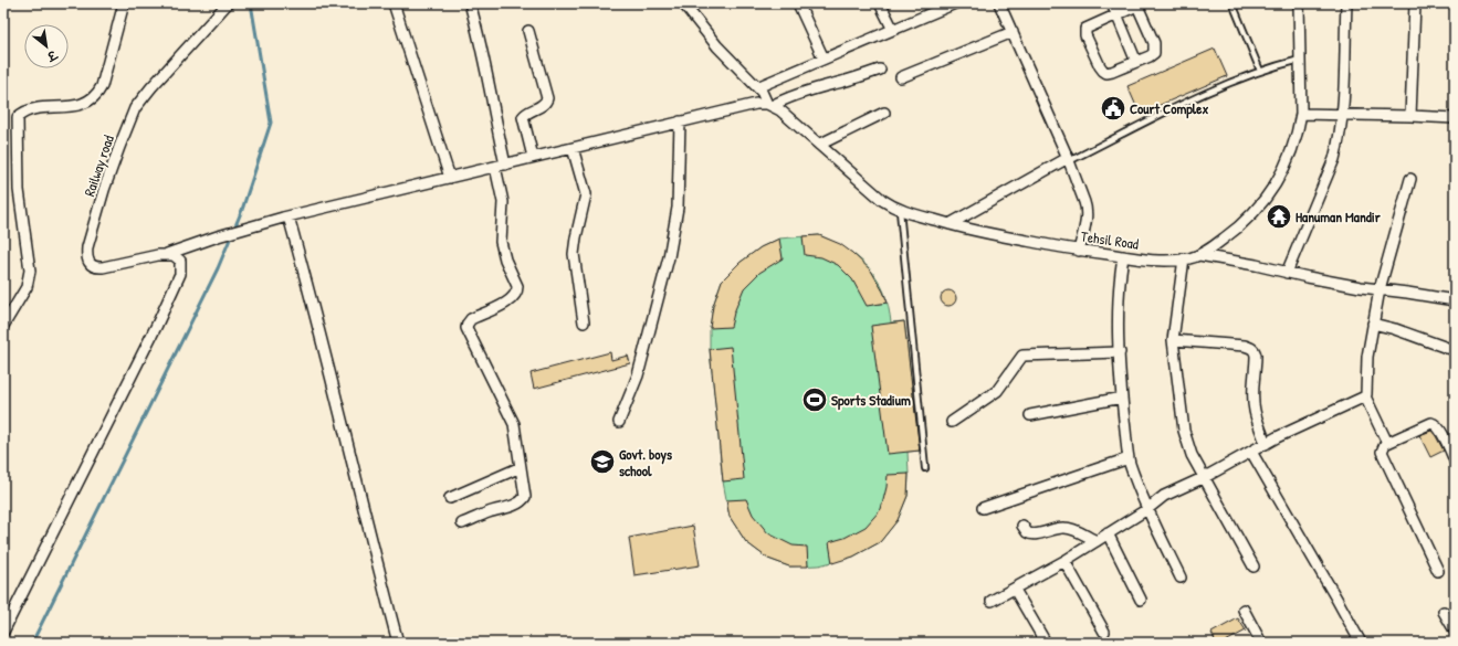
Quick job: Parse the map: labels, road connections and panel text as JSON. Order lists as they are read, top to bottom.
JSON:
{
  "streets": {
    "street": ["Railway road", "Tehsil Road"]
  },
  "places": {
    "public building": ["Court Complex"],
    "temple": ["Hanuman Mandir"],
    "sports": ["Sports Stadium"],
    "school or university": ["Govt. boys school"]
  },
  "north": "bottom right"
}
